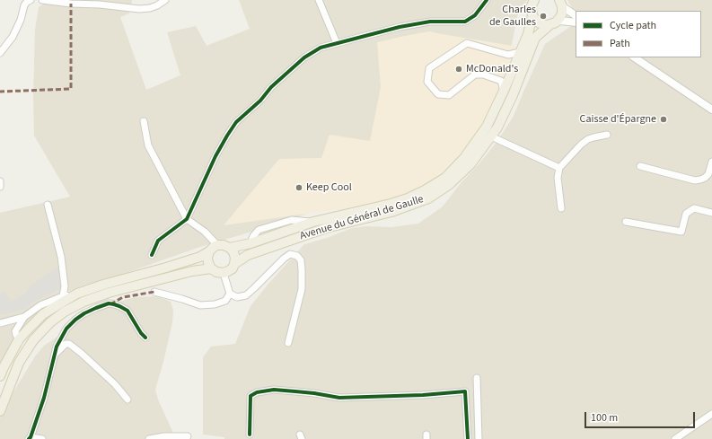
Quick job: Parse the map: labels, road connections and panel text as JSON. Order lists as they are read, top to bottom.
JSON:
{
  "streets": {
    "main road": ["Avenue du Général de Gaulle"]
  },
  "places": [
    "Charles de Gaulles",
    "McDonald's",
    "Caisse d'Épargne",
    "Keep Cool"
  ],
  "legend": ["Cycle path", "Path"],
  "scale_bar": "100 m"
}
